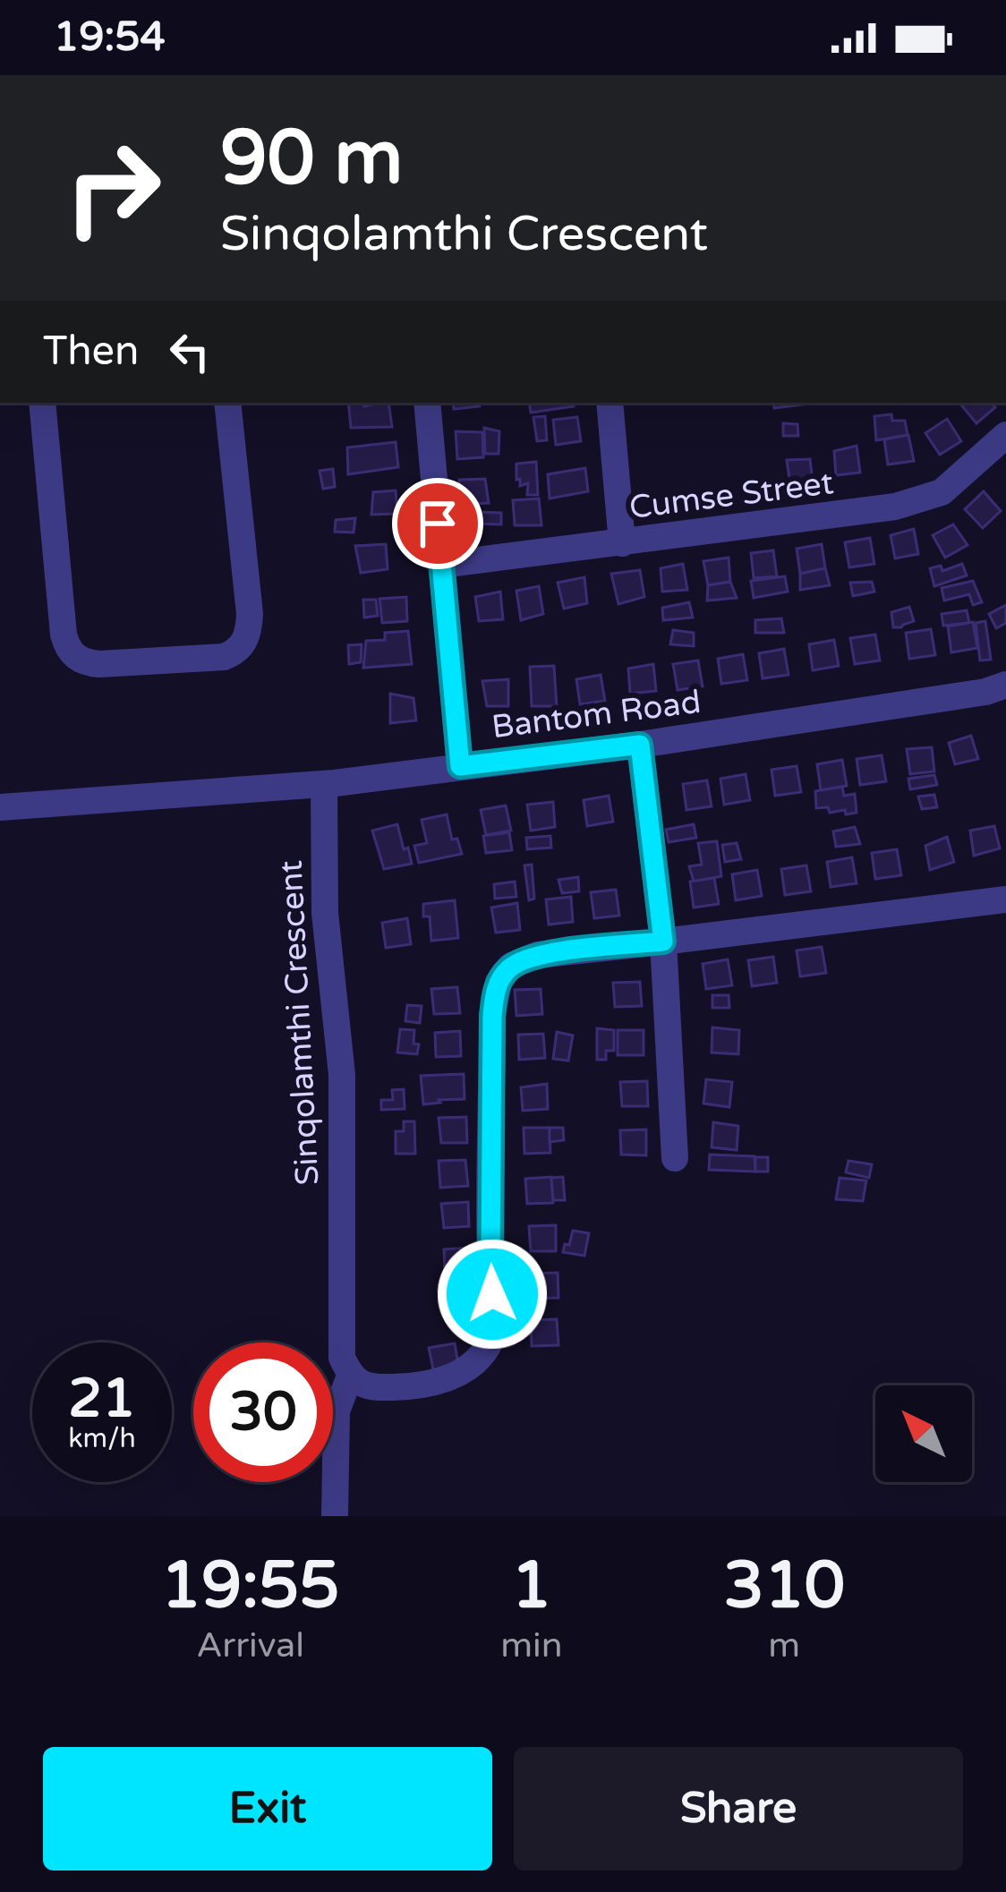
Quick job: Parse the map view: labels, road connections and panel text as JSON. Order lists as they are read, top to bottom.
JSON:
{
  "streets": {
    "street": ["Cumse Street", "Bantom Road", "Sinqolamthi Crescent"]
  },
  "crossings": [
    ["Bantom Road", "Sinqolamthi Crescent"]
  ],
  "north": "top left",
  "page": {
    "status": "19:54",
    "turn": ["90 m", "Sinqolamthi Crescent"],
    "then": "Then",
    "speed": "21 km/h",
    "limit": "30",
    "eta": [
      "19:55",
      "Arrival",
      "1",
      "min",
      "310",
      "m"
    ],
    "buttons": ["Exit", "Share"]
  }
}
